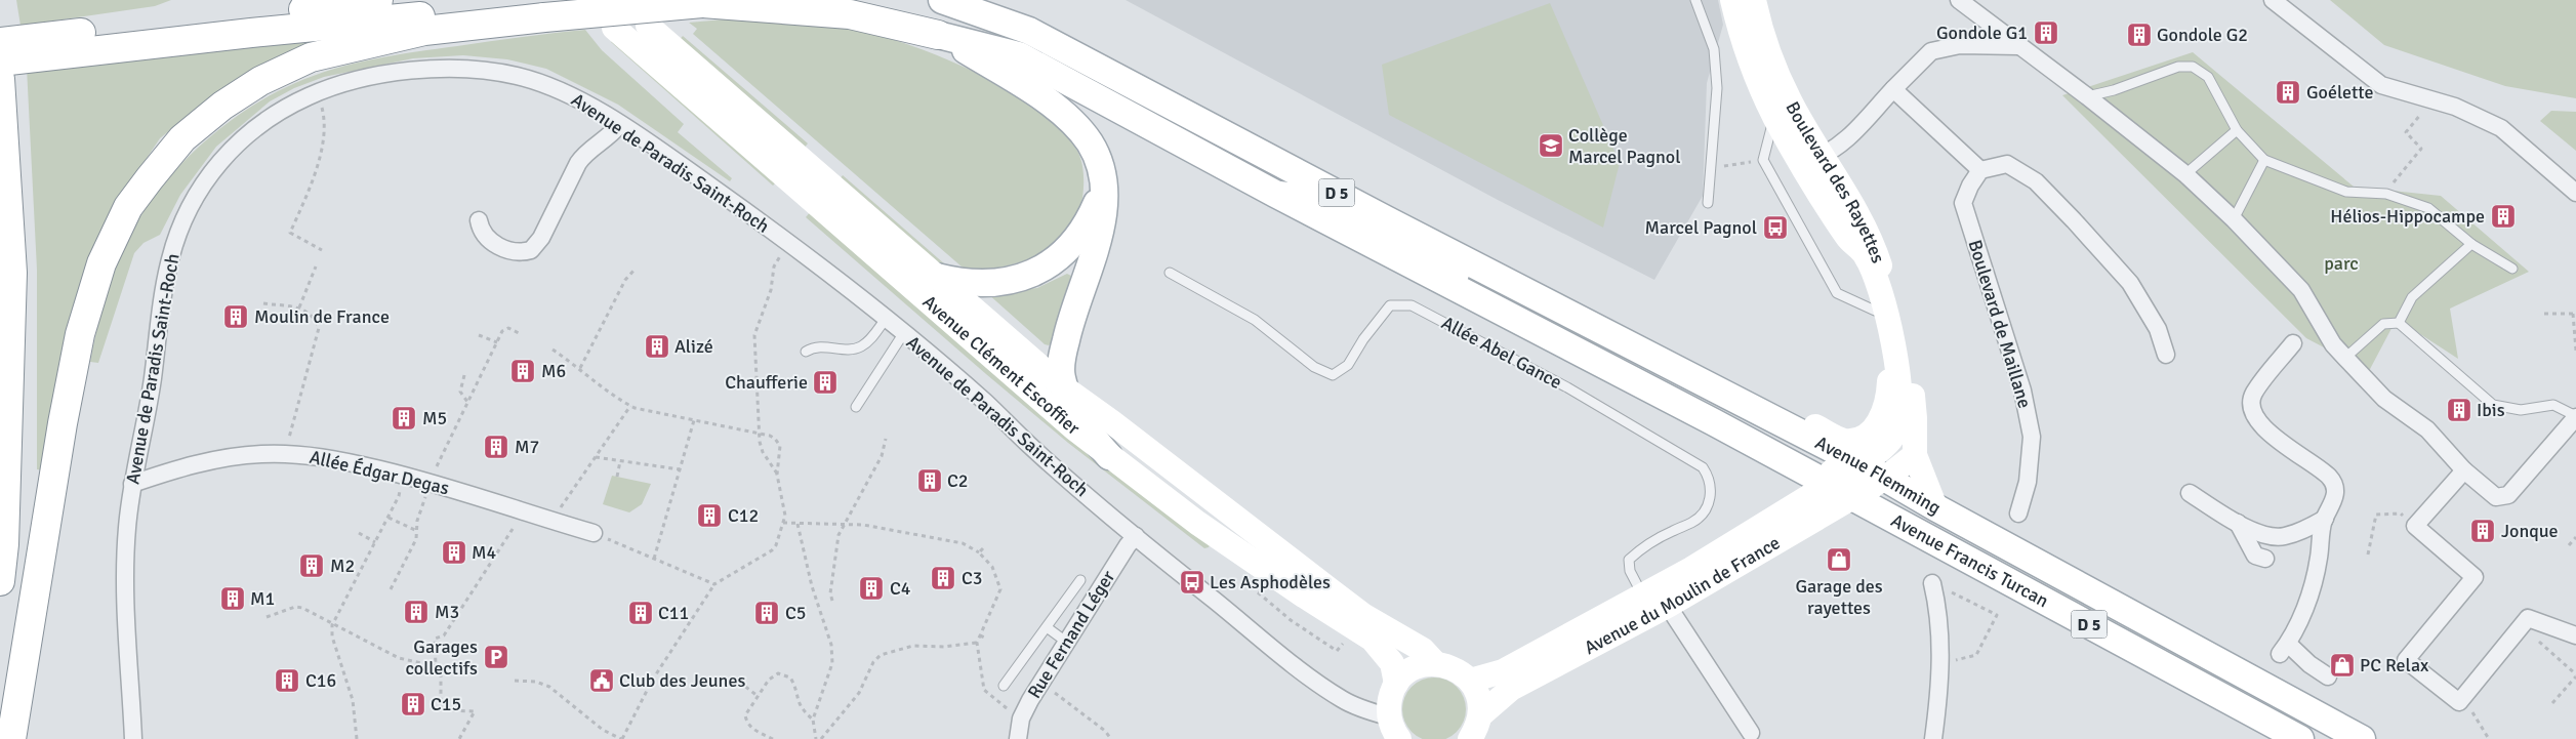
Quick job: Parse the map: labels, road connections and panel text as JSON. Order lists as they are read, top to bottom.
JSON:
{
  "streets": {
    "highway": ["D 5"],
    "main road": [
      "Boulevard des Rayettes",
      "Avenue Clément Escoffier",
      "Avenue Flemming",
      "Avenue Francis Turcan",
      "Avenue du Moulin de France"
    ],
    "street": [
      "Avenue de Paradis Saint-Roch",
      "Boulevard de Maillane",
      "Allée Édgar Degas",
      "Rue Fernand Léger"
    ],
    "lane": ["Allée Abel Gance"]
  },
  "crossings": [
    ["Avenue de Paradis Saint-Roch", "Allée Édgar Degas"],
    ["Avenue de Paradis Saint-Roch", "Rue Fernand Léger"],
    ["Boulevard des Rayettes", "Avenue Flemming"],
    ["Boulevard des Rayettes", "Avenue Francis Turcan"],
    ["Boulevard des Rayettes", "Avenue du Moulin de France"],
    ["D 5", "Avenue Flemming"],
    ["D 5", "Avenue Francis Turcan"],
    ["Allée Abel Gance", "Avenue du Moulin de France"],
    ["Avenue Flemming", "Avenue Francis Turcan"],
    ["Avenue Flemming", "Avenue du Moulin de France"],
    ["Avenue Francis Turcan", "Avenue du Moulin de France"]
  ],
  "parks": ["parc"],
  "places": {
    "building": [
      "Gondole G1",
      "Gondole G2",
      "Goélette",
      "Hélios-Hippocampe",
      "Moulin de France",
      "Alizé",
      "M6",
      "Chaufferie",
      "Ibis",
      "M5",
      "M7",
      "C2",
      "C12",
      "Jonque",
      "M4",
      "M2",
      "C3",
      "C4",
      "M1",
      "M3",
      "C11",
      "C5",
      "C16",
      "C15"
    ],
    "school or university": ["Collège Marcel Pagnol"],
    "bus stop": ["Marcel Pagnol", "Les Asphodèles"],
    "shop": ["Garage des rayettes", "PC Relax"],
    "parking": ["Garages collectifs"],
    "public building": ["Club des Jeunes"]
  }
}
